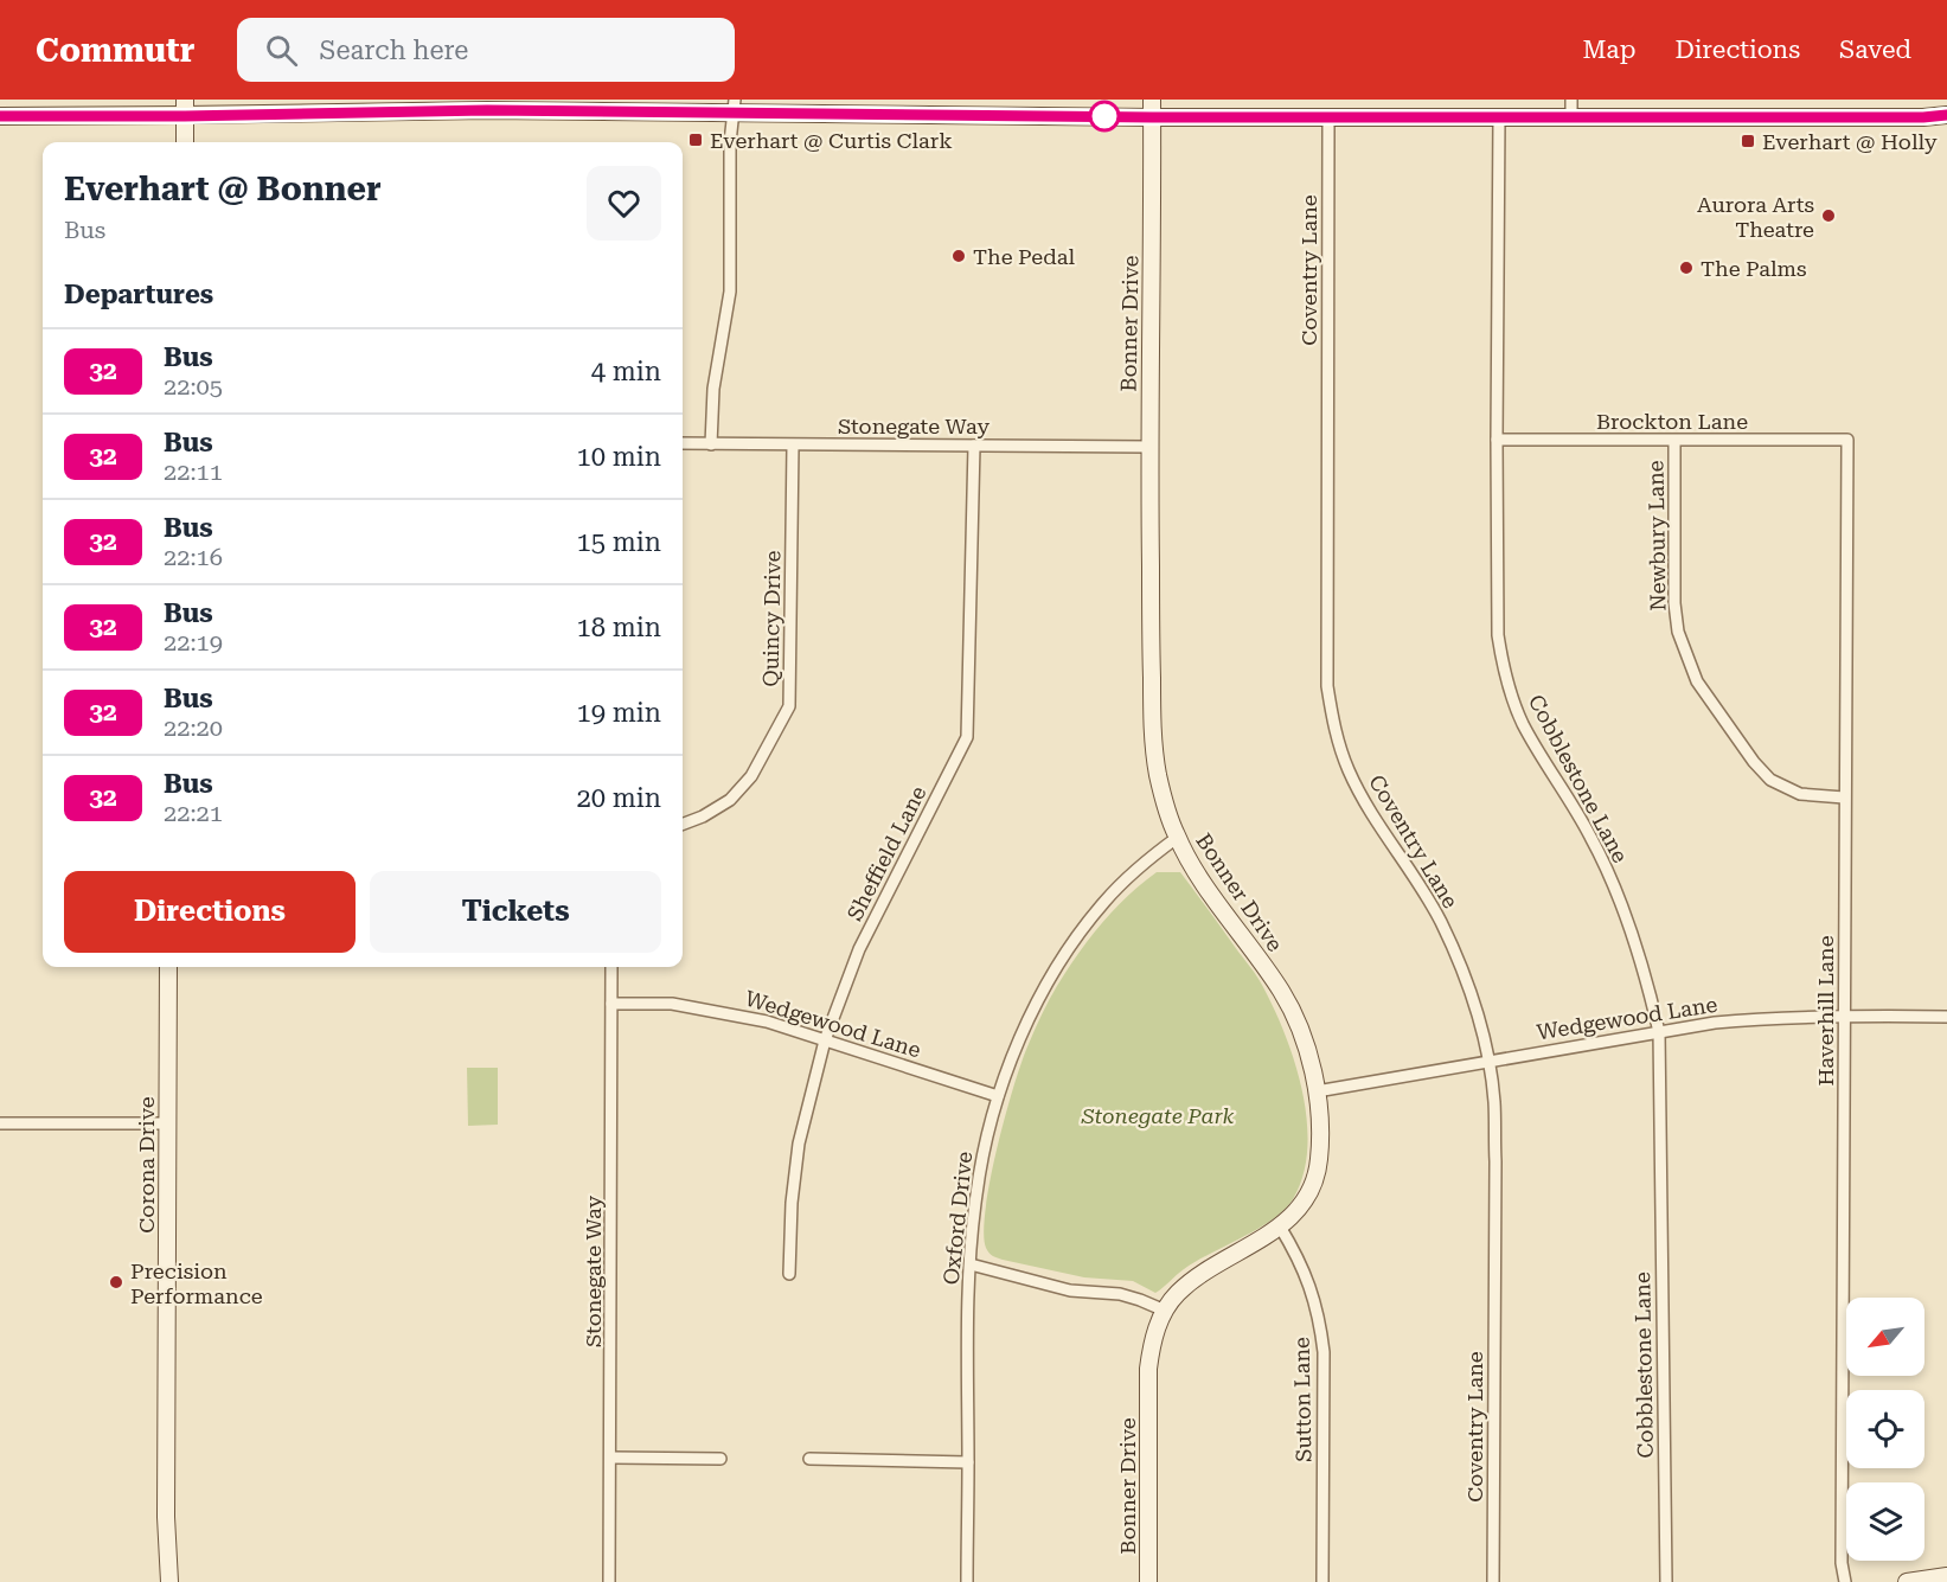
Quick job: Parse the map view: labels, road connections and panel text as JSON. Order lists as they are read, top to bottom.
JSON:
{
  "streets": {
    "street": [
      "Coventry Lane",
      "Bonner Drive",
      "Brockton Lane",
      "Stonegate Way",
      "Newbury Lane",
      "Quincy Drive",
      "Cobblestone Lane",
      "Sheffield Lane",
      "Haverhill Lane",
      "Wedgewood Lane",
      "Corona Drive",
      "Oxford Drive",
      "Sutton Lane"
    ]
  },
  "crossings": [
    ["Coventry Lane", "Wedgewood Lane"],
    ["Bonner Drive", "Stonegate Way"],
    ["Bonner Drive", "Wedgewood Lane"],
    ["Bonner Drive", "Oxford Drive"],
    ["Bonner Drive", "Sutton Lane"],
    ["Brockton Lane", "Newbury Lane"],
    ["Brockton Lane", "Cobblestone Lane"],
    ["Brockton Lane", "Haverhill Lane"],
    ["Stonegate Way", "Quincy Drive"],
    ["Stonegate Way", "Sheffield Lane"],
    ["Stonegate Way", "Wedgewood Lane"],
    ["Newbury Lane", "Haverhill Lane"],
    ["Cobblestone Lane", "Wedgewood Lane"],
    ["Sheffield Lane", "Wedgewood Lane"],
    ["Haverhill Lane", "Wedgewood Lane"],
    ["Wedgewood Lane", "Oxford Drive"]
  ],
  "parks": ["Stonegate Park"],
  "places": {
    "transit": ["Everhart @ Curtis Clark", "Everhart @ Holly"],
    "other": [
      "Aurora Arts Theatre",
      "The Pedal",
      "The Palms",
      "Precision Performance"
    ]
  },
  "lines": ["bus line 32"],
  "north": "bottom left",
  "page": {
    "header": "Commutr",
    "search": "Search here",
    "nav": ["Map", "Directions", "Saved"],
    "heading": [
      ["Everhart @ Bonner", "Bus"],
      "Departures"
    ],
    "list": [
      {
        "mark": "32",
        "name": "Bus",
        "note": "22:05",
        "value": "4 min"
      },
      {
        "mark": "32",
        "name": "Bus",
        "note": "22:11",
        "value": "10 min"
      },
      {
        "mark": "32",
        "name": "Bus",
        "note": "22:16",
        "value": "15 min"
      },
      {
        "mark": "32",
        "name": "Bus",
        "note": "22:19",
        "value": "18 min"
      },
      {
        "mark": "32",
        "name": "Bus",
        "note": "22:20",
        "value": "19 min"
      },
      {
        "mark": "32",
        "name": "Bus",
        "note": "22:21",
        "value": "20 min"
      }
    ],
    "buttons": ["Directions", "Tickets"]
  }
}
